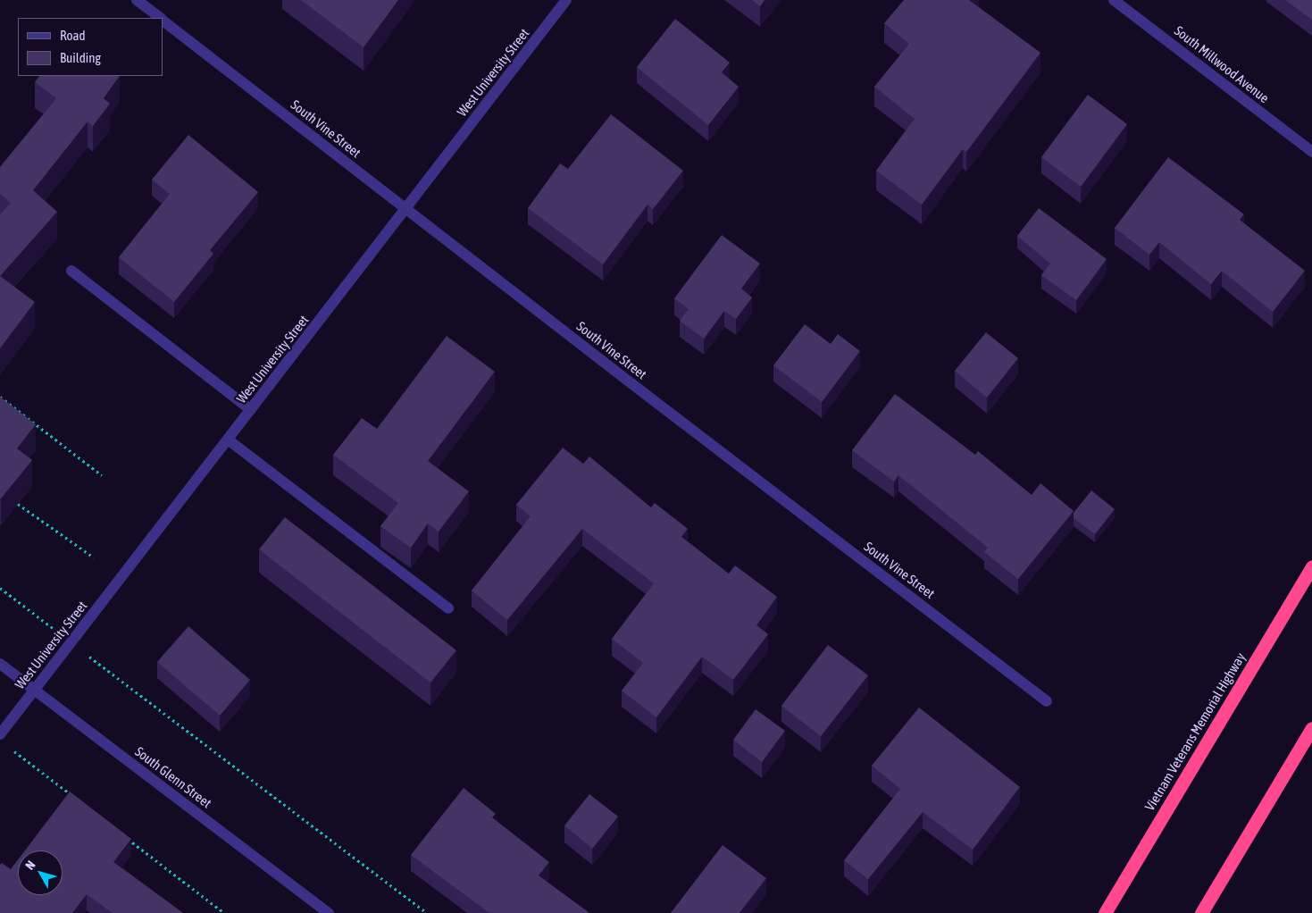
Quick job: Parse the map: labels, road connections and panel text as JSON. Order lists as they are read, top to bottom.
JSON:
{
  "streets": {
    "highway": ["Vietnam Veterans Memorial Highway"],
    "street": [
      "South Millwood Avenue",
      "West University Street",
      "South Vine Street",
      "South Glenn Street"
    ]
  },
  "crossings": [
    ["West University Street", "South Vine Street"],
    ["West University Street", "South Glenn Street"]
  ],
  "legend": ["Road", "Building"],
  "north": "top left"
}
